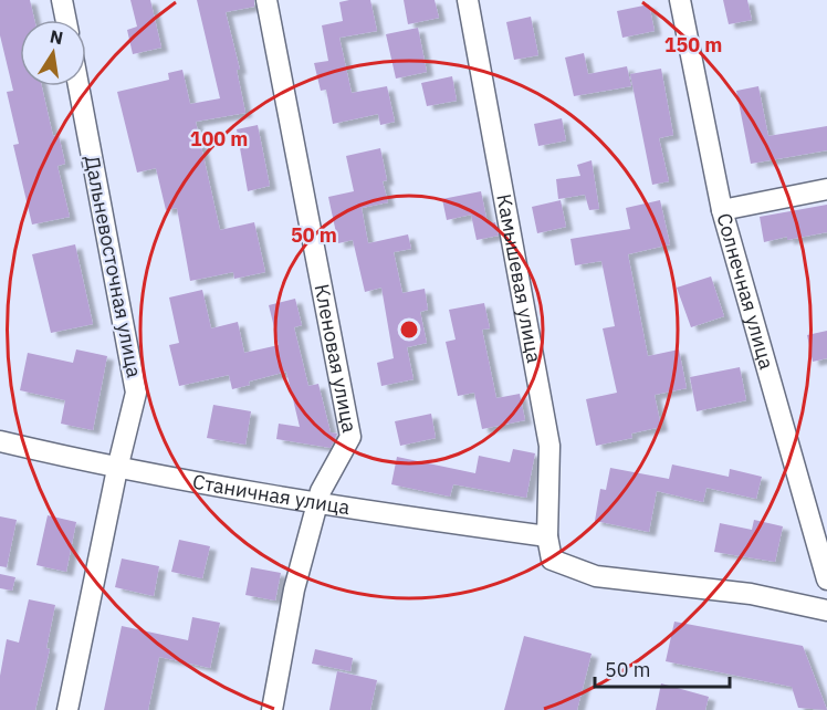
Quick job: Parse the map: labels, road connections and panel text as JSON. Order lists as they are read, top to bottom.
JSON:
{
  "streets": {
    "street": [
      "Дальневосточная улица",
      "Камышевая улица",
      "Солнечная улица",
      "Кленовая улица",
      "Станичная улица"
    ]
  },
  "crossings": [
    ["Дальневосточная улица", "Станичная улица"],
    ["Камышевая улица", "Станичная улица"],
    ["Кленовая улица", "Станичная улица"]
  ],
  "scale_bar": "50 m",
  "north": "top",
  "rings": ["150 m", "100 m", "50 m"]
}
